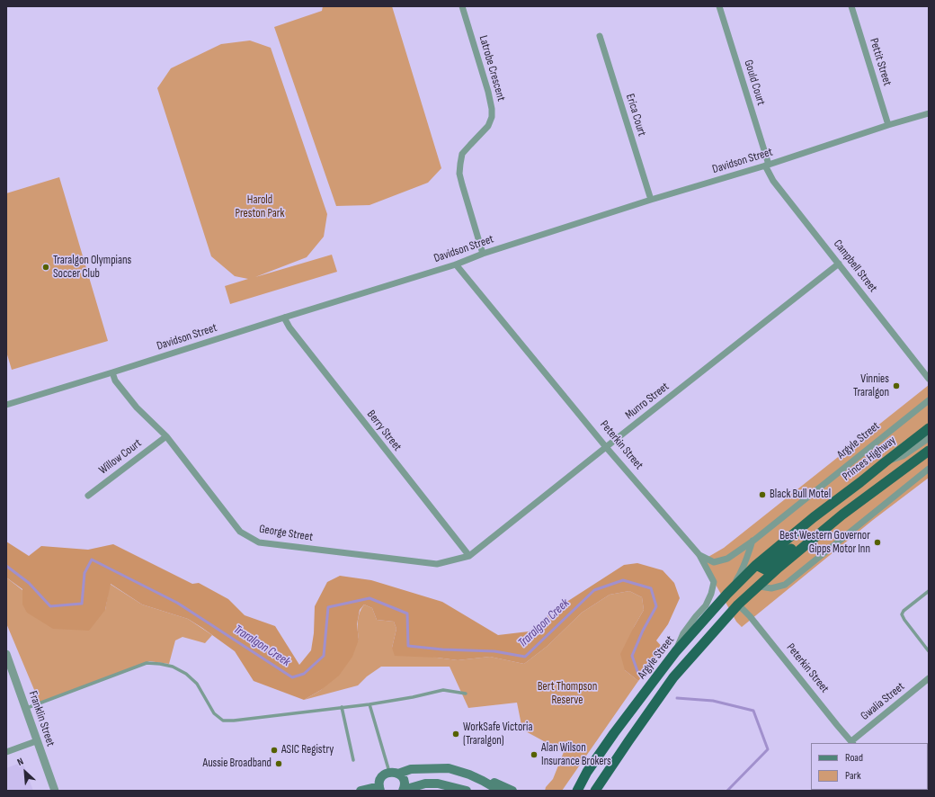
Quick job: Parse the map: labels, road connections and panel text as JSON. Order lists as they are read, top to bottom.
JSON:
{
  "streets": {
    "highway": ["Argyle Street", "Peterkin Street", "Princes Highway"],
    "street": [
      "Pettit Street",
      "Latrobe Crescent",
      "Gould Court",
      "Erica Court",
      "Davidson Street",
      "Campbell Street",
      "Munro Street",
      "Berry Street",
      "Willow Court",
      "George Street",
      "Gwalia Street",
      "Franklin Street"
    ]
  },
  "crossings": [
    ["Pettit Street", "Davidson Street"],
    ["Latrobe Crescent", "Davidson Street"],
    ["Gould Court", "Davidson Street"],
    ["Gould Court", "Campbell Street"],
    ["Erica Court", "Davidson Street"],
    ["Davidson Street", "Campbell Street"],
    ["Davidson Street", "Berry Street"],
    ["Davidson Street", "Peterkin Street"],
    ["Davidson Street", "George Street"],
    ["Campbell Street", "Munro Street"],
    ["Munro Street", "Berry Street"],
    ["Munro Street", "Peterkin Street"],
    ["Munro Street", "George Street"],
    ["Berry Street", "George Street"],
    ["Argyle Street", "Peterkin Street"],
    ["Argyle Street", "Princes Highway"],
    ["Peterkin Street", "Princes Highway"],
    ["Peterkin Street", "Gwalia Street"],
    ["Willow Court", "George Street"]
  ],
  "water": ["Traralgon Creek"],
  "parks": ["Harold Preston Park", "Bert Thompson Reserve"],
  "places": [
    "Traralgon Olympians Soccer Club",
    "Vinnies Traralgon",
    "Black Bull Motel",
    "Best Western Governor Gipps Motor Inn",
    "WorkSafe Victoria (Traralgon)",
    "ASIC Registry",
    "Alan Wilson Insurance Brokers",
    "Aussie Broadband"
  ],
  "legend": ["Road", "Park"],
  "north": "top left"
}
